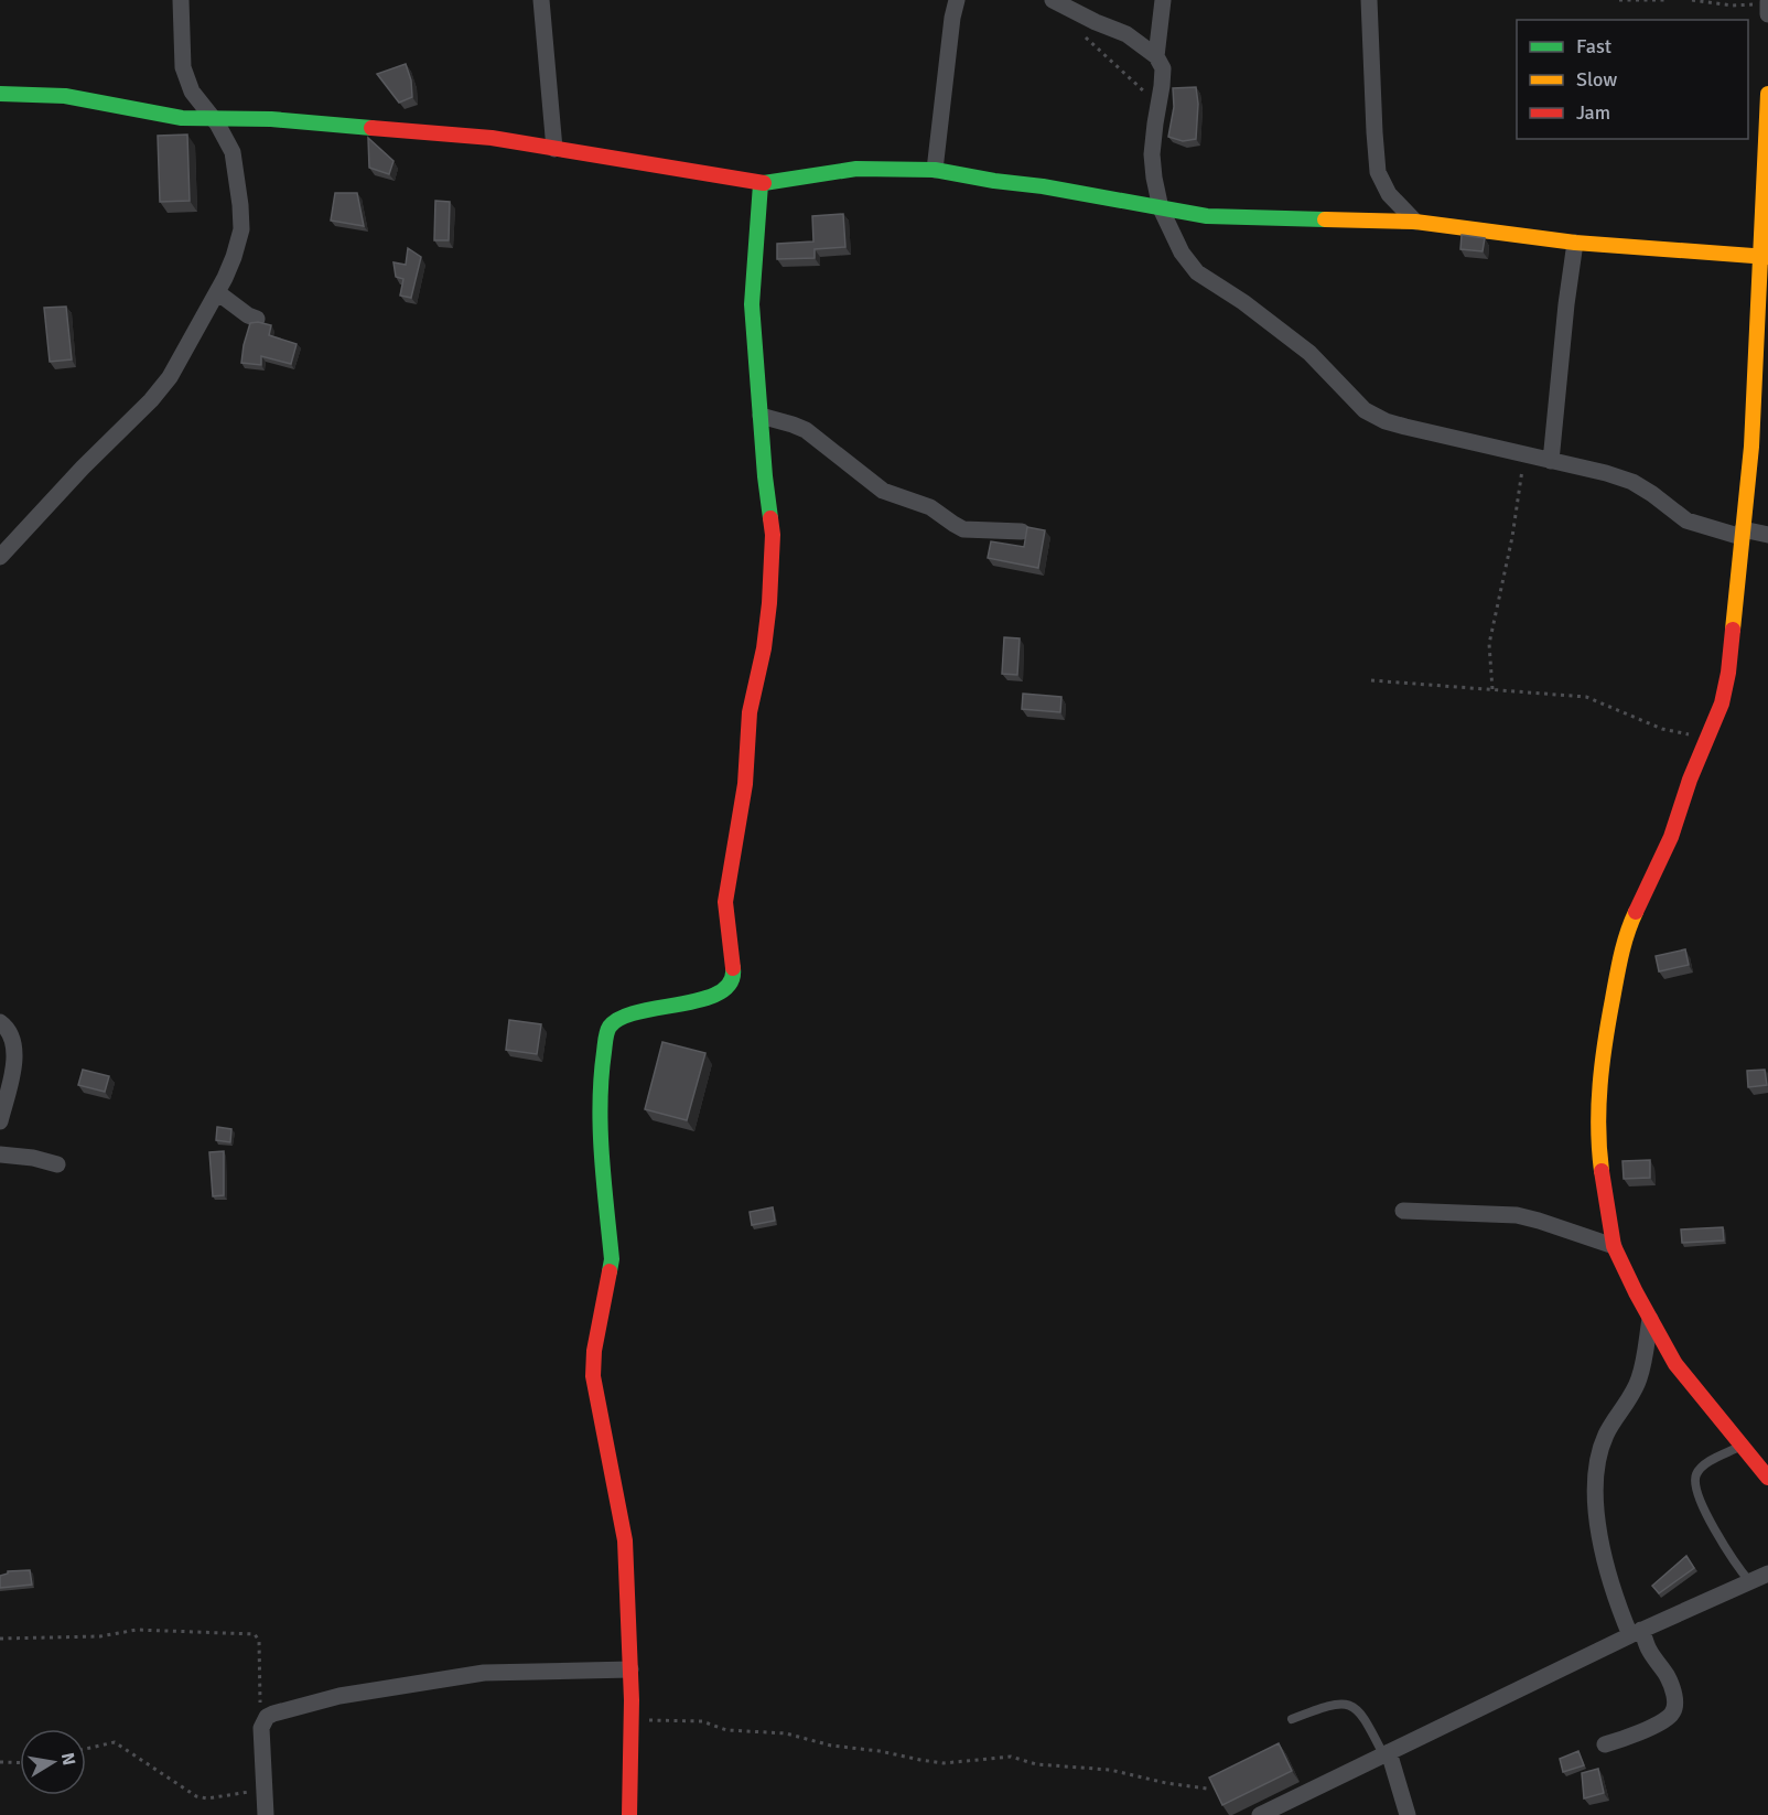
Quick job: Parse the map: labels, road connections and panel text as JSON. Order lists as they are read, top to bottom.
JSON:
{
  "legend": ["Fast", "Slow", "Jam"],
  "north": "right"
}
